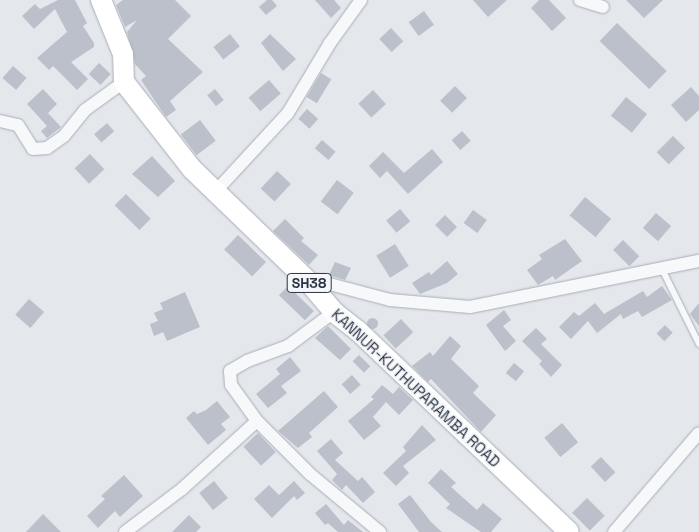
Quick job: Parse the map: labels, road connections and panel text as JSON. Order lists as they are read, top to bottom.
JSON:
{
  "streets": {
    "main road": ["SH38", "KANNUR-KUTHUPARAMBA ROAD"]
  }
}
